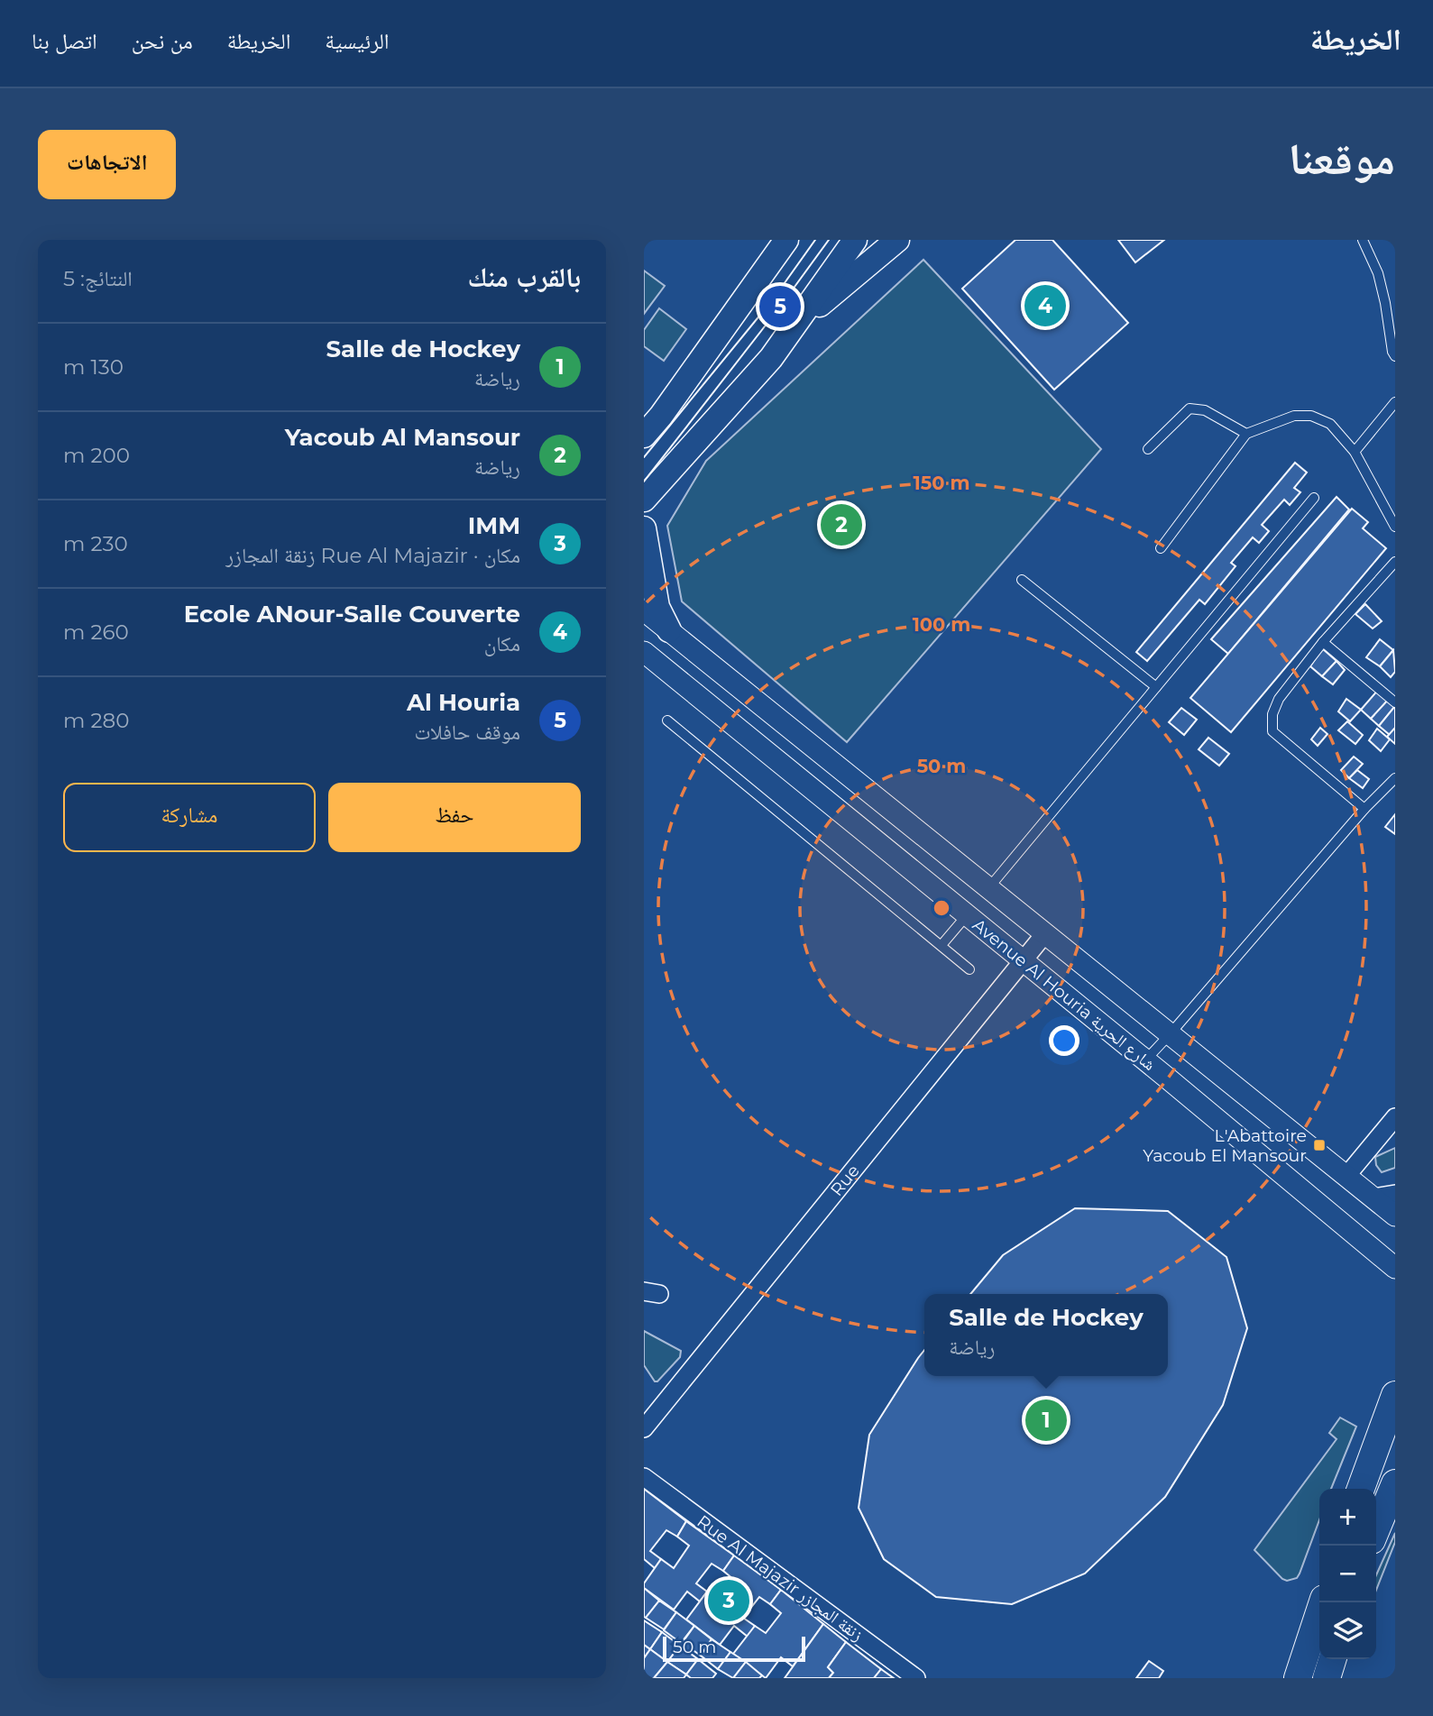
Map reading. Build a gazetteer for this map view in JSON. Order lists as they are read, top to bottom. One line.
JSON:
{"streets":{"street":["Avenue Al Houria شارع الحرية","Rue","Rue Al Majazir زنقة المجازر"]},"crossings":[["Avenue Al Houria شارع الحرية","Rue"]],"places":{"transit":["L'Abattoire Yacoub El Mansour"]},"scale_bar":"50 m","page":{"header":"الخريطة","nav":["الرئيسية","الخريطة","من نحن","اتصل بنا"],"title":"موقعنا","buttons":["الاتجاهات",["حفظ","مشاركة"]],"heading":["بالقرب منك","النتائج: 5"],"pins":["4","5","2","1","3"],"list":[{"mark":"1","name":"Salle de Hockey","note":"رياضة","value":"130 m"},{"mark":"2","name":"Yacoub Al Mansour","note":"رياضة","value":"200 m"},{"mark":"3","name":"IMM","note":"مكان · Rue Al Majazir زنقة المجازر","value":"230 m"},{"mark":"4","name":"Ecole ANour-Salle Couverte","note":"مكان","value":"260 m"},{"mark":"5","name":"Al Houria","note":"موقف حافلات","value":"280 m"}],"popup":["Salle de Hockey","رياضة"],"map_buttons":["+","−"],"scale":"50 m"},"rings":["150 m","100 m","50 m"]}
